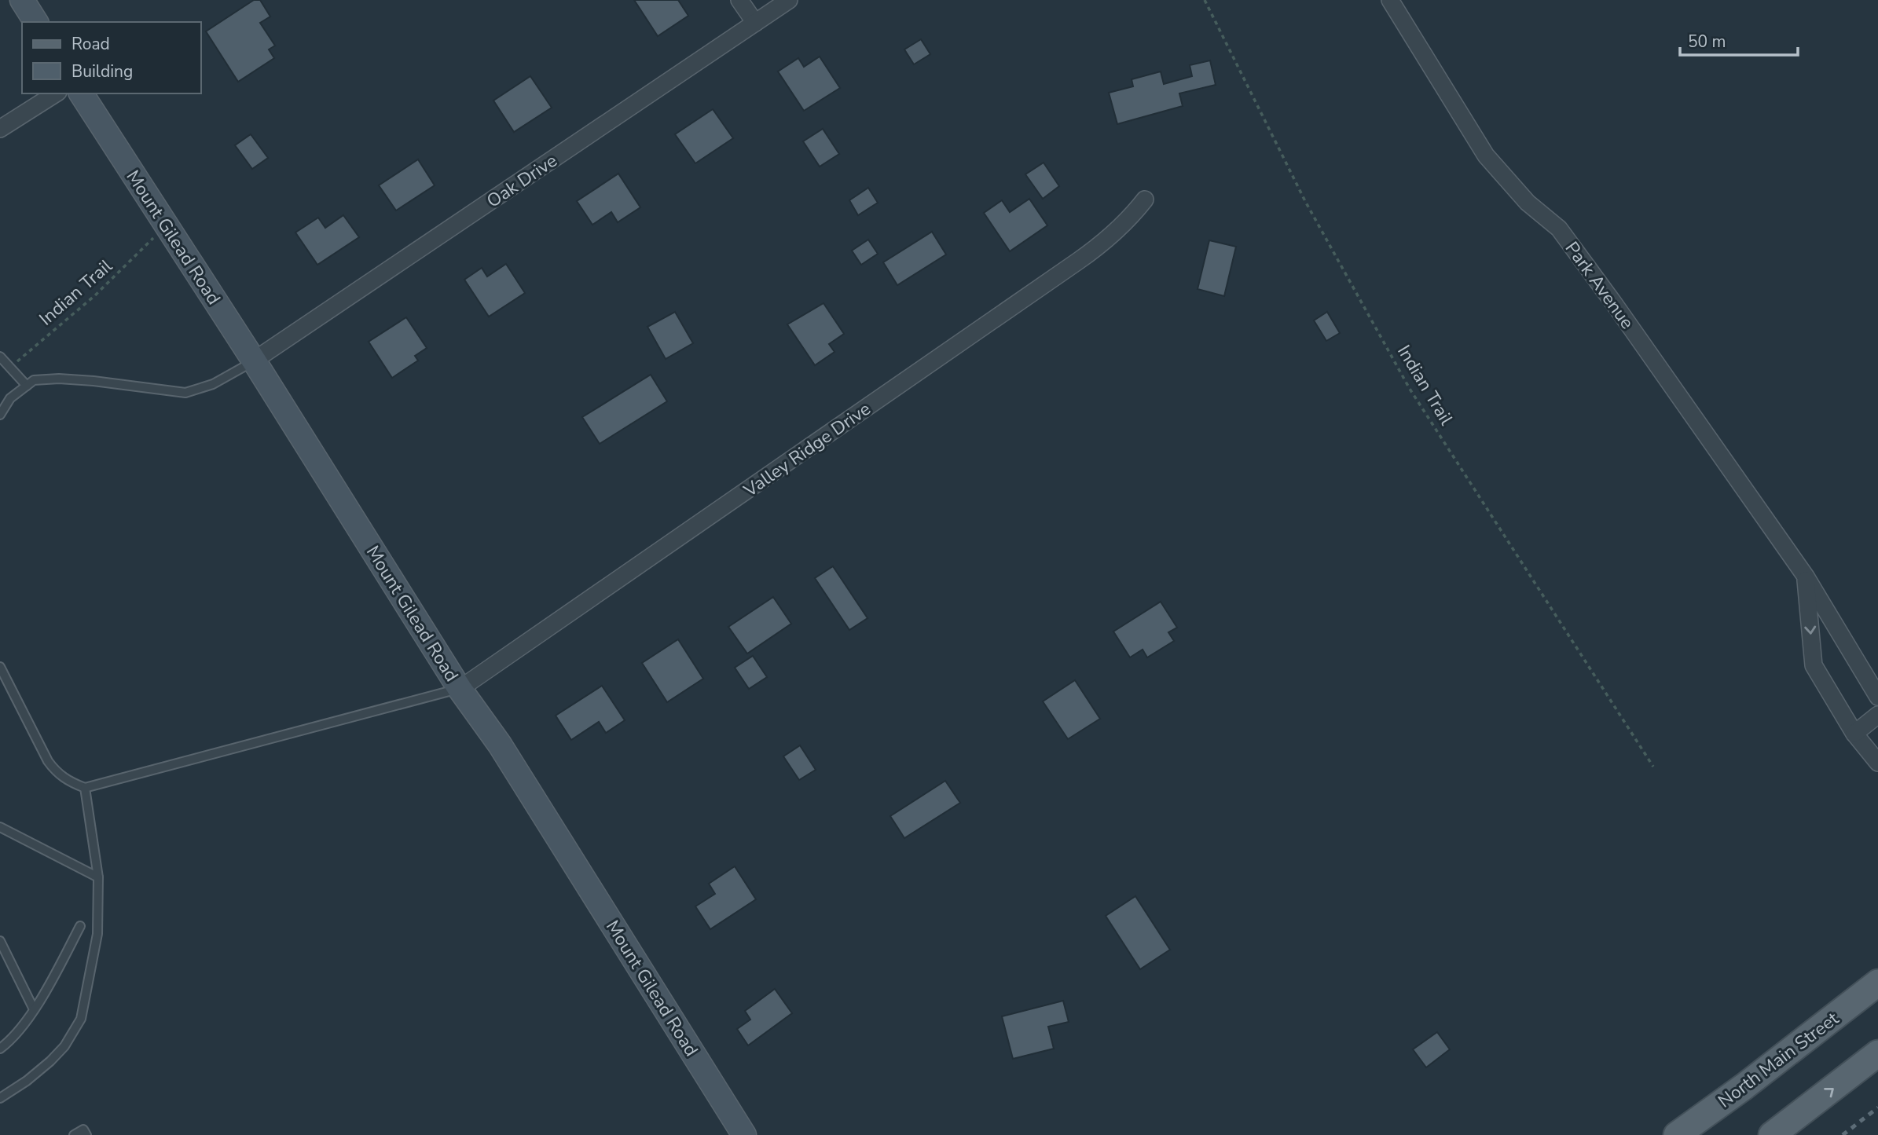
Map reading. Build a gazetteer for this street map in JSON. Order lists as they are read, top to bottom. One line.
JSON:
{"streets":{"main road":["Mount Gilead Road","North Main Street"],"street":["Oak Drive","Park Avenue","Valley Ridge Drive"],"path":["Indian Trail"]},"crossings":[["Oak Drive","Mount Gilead Road"],["Mount Gilead Road","Indian Trail"],["Mount Gilead Road","Valley Ridge Drive"]],"legend":["Road","Building"],"scale_bar":"50 m"}
